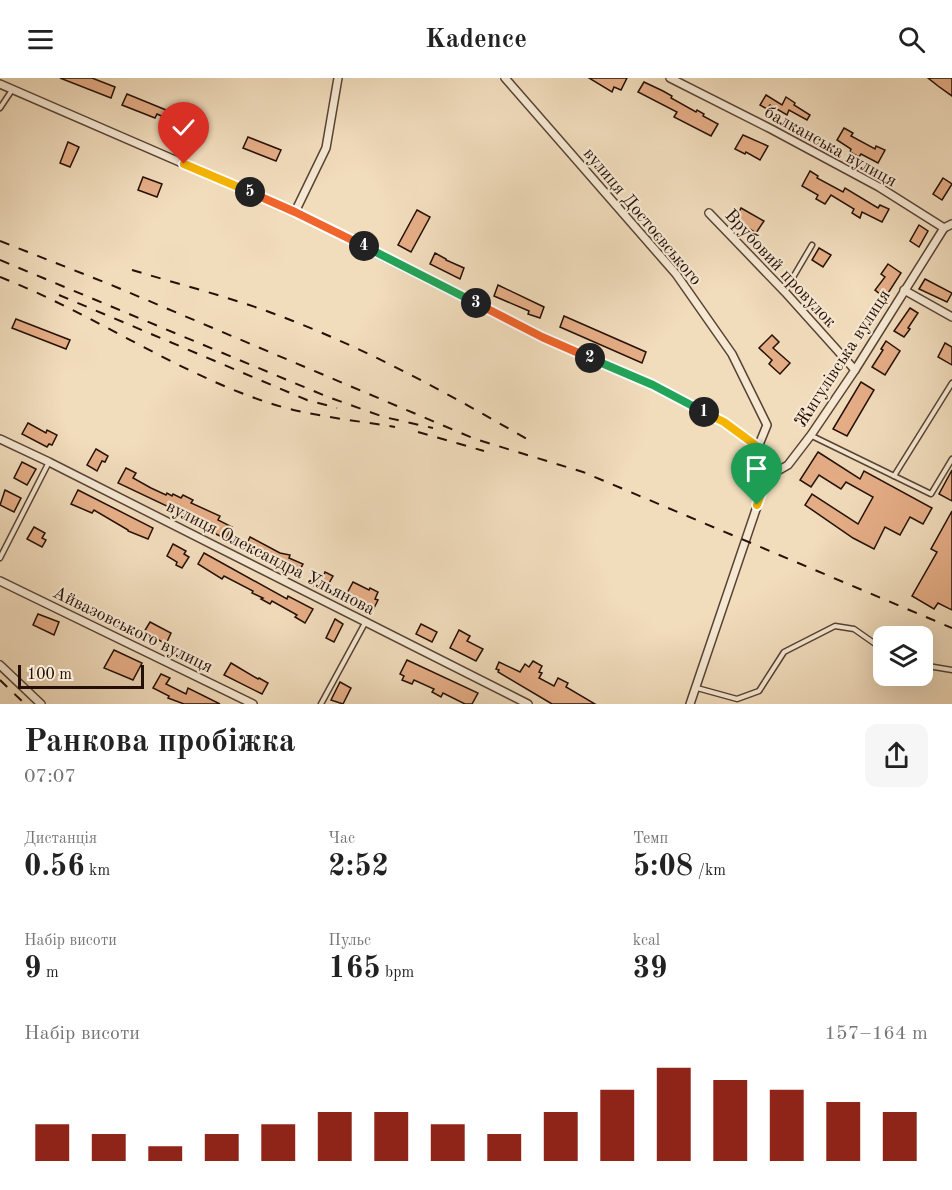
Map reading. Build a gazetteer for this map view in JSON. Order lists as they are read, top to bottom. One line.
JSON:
{"streets":{"street":["балканська вулиця","вулиця Достоєвського","Врубовий провулок","Жигулівська вулиця","вулиця Олександра Ульянова","Айвазовського вулиця"]},"crossings":[["балканська вулиця","Жигулівська вулиця"],["Врубовий провулок","Жигулівська вулиця"]],"scale_bar":"100 m","page":{"header":"Kadence","pins":["5","4","3","2","1"],"scale":"100 m","heading":["Ранкова пробіжка","07:07"],"stats":[["Дистанція","0.56 km"],["Час","2:52"],["Темп","5:08 /km"],["Набір висоти","9 m"],["Пульс","165 bpm"],["kcal","39"]],"chart":["Набір висоти","157–164 m"]}}
